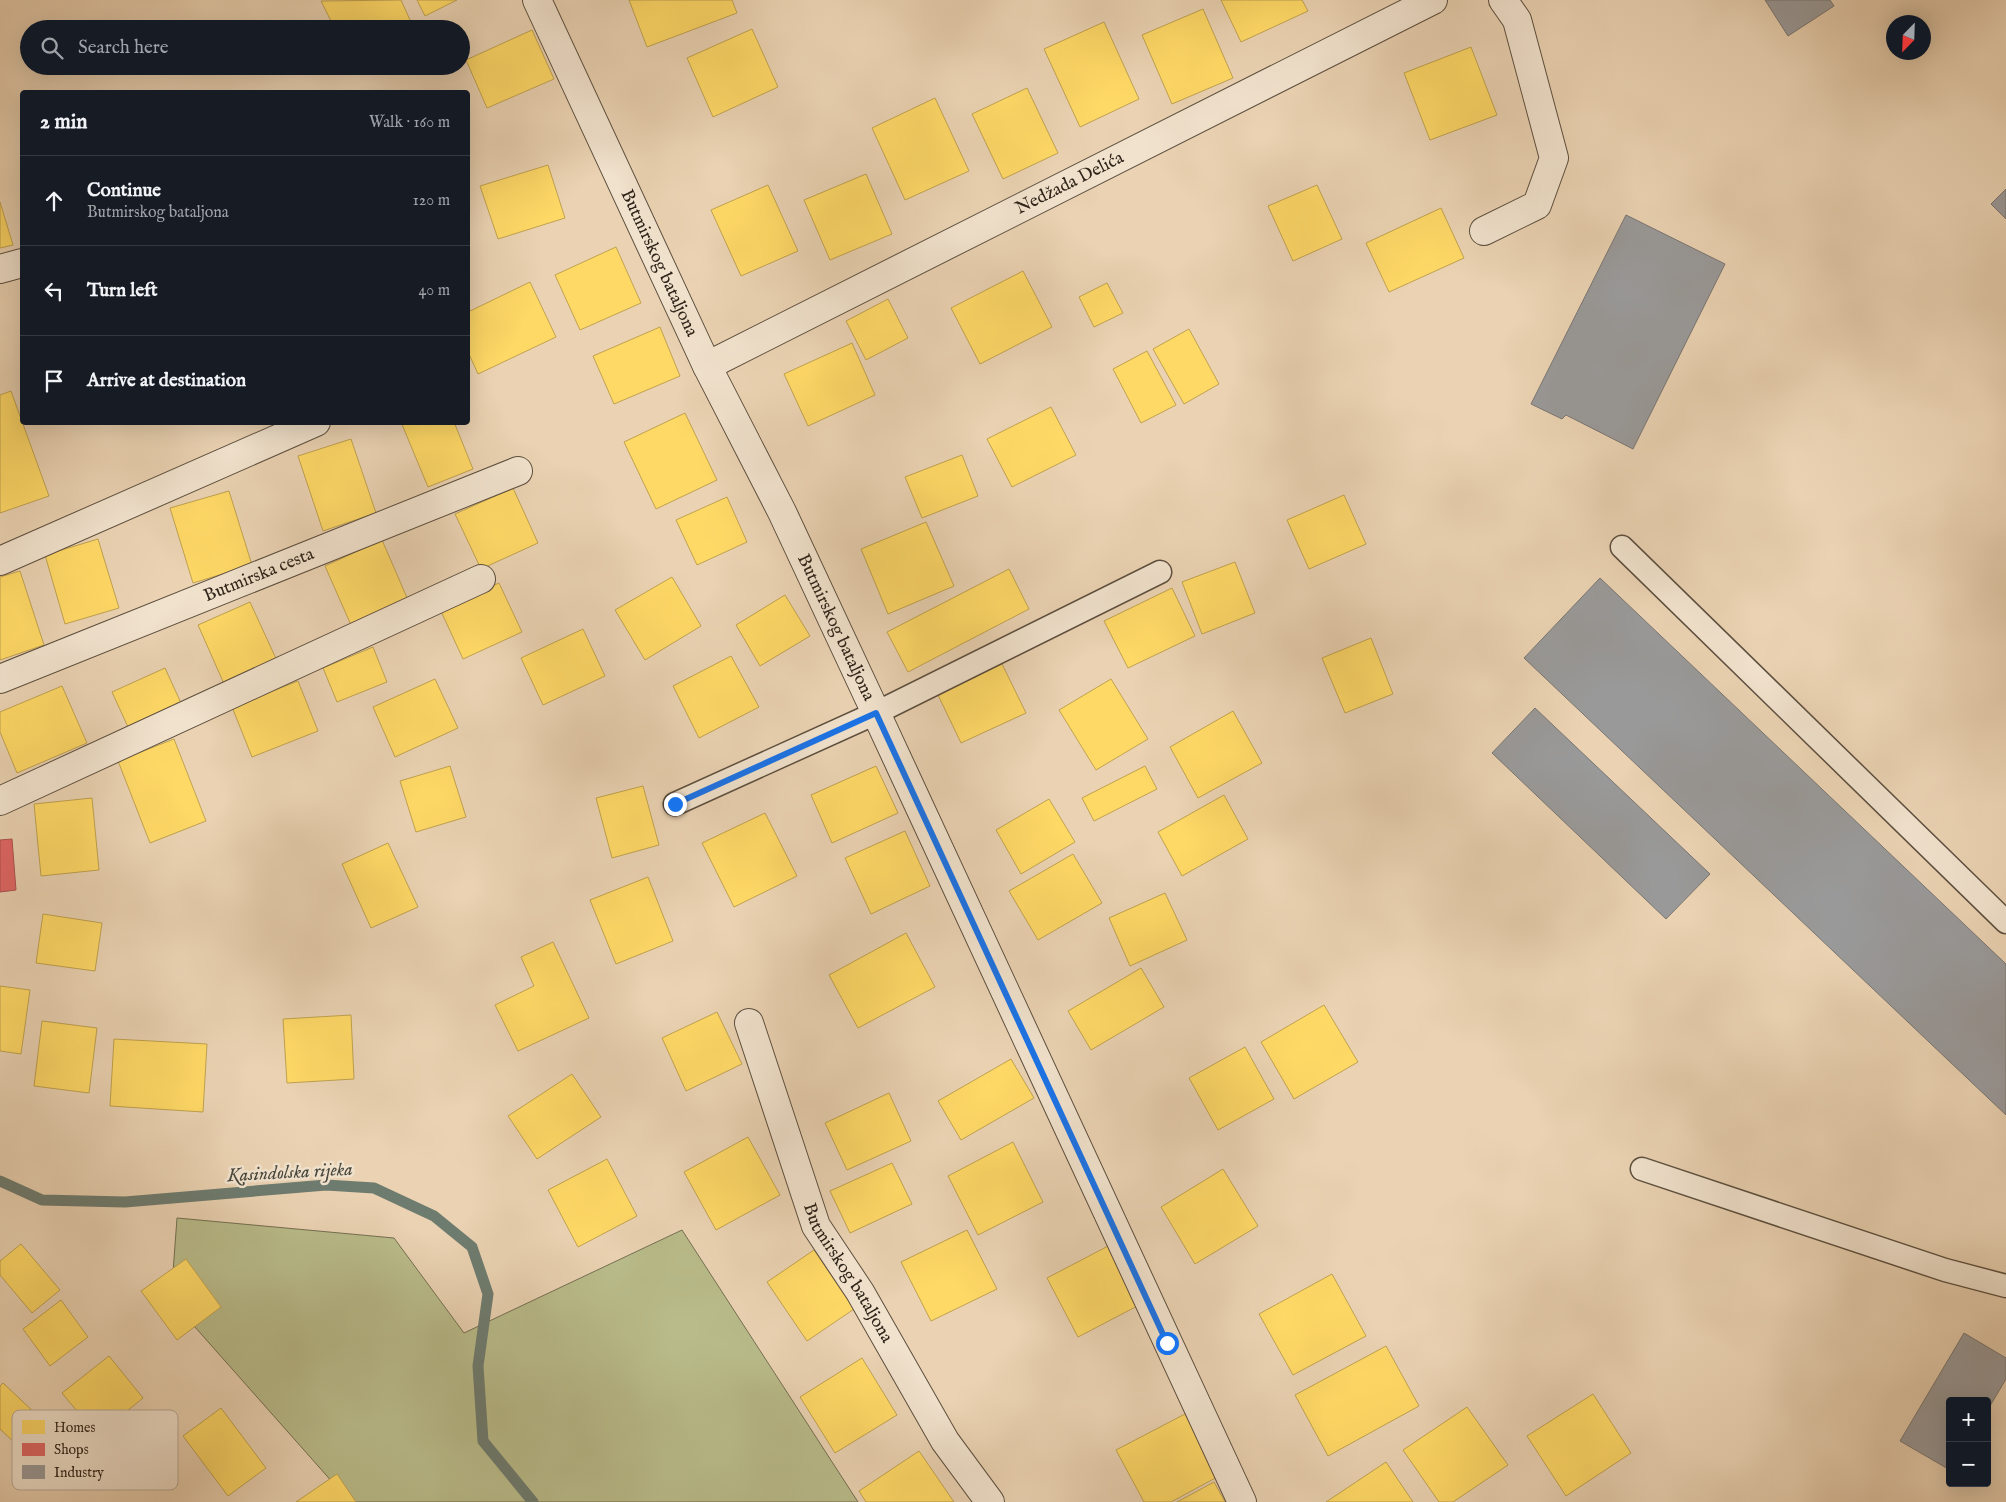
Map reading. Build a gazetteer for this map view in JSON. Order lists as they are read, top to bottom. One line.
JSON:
{"streets":{"street":["Nedžada Delića","Butmirskog bataljona","Butmirska cesta"]},"crossings":[["Nedžada Delića","Butmirskog bataljona"]],"water":["Kasindolska rijeka"],"legend":["Homes","Shops","Industry"],"north":"bottom left","page":{"search":"Search here","heading":["2 min","Walk · 160 m"],"list":[["Continue","Butmirskog bataljona","120 m"],["Turn left","40 m"],"Arrive at destination"],"map_buttons":["+","−"]}}
